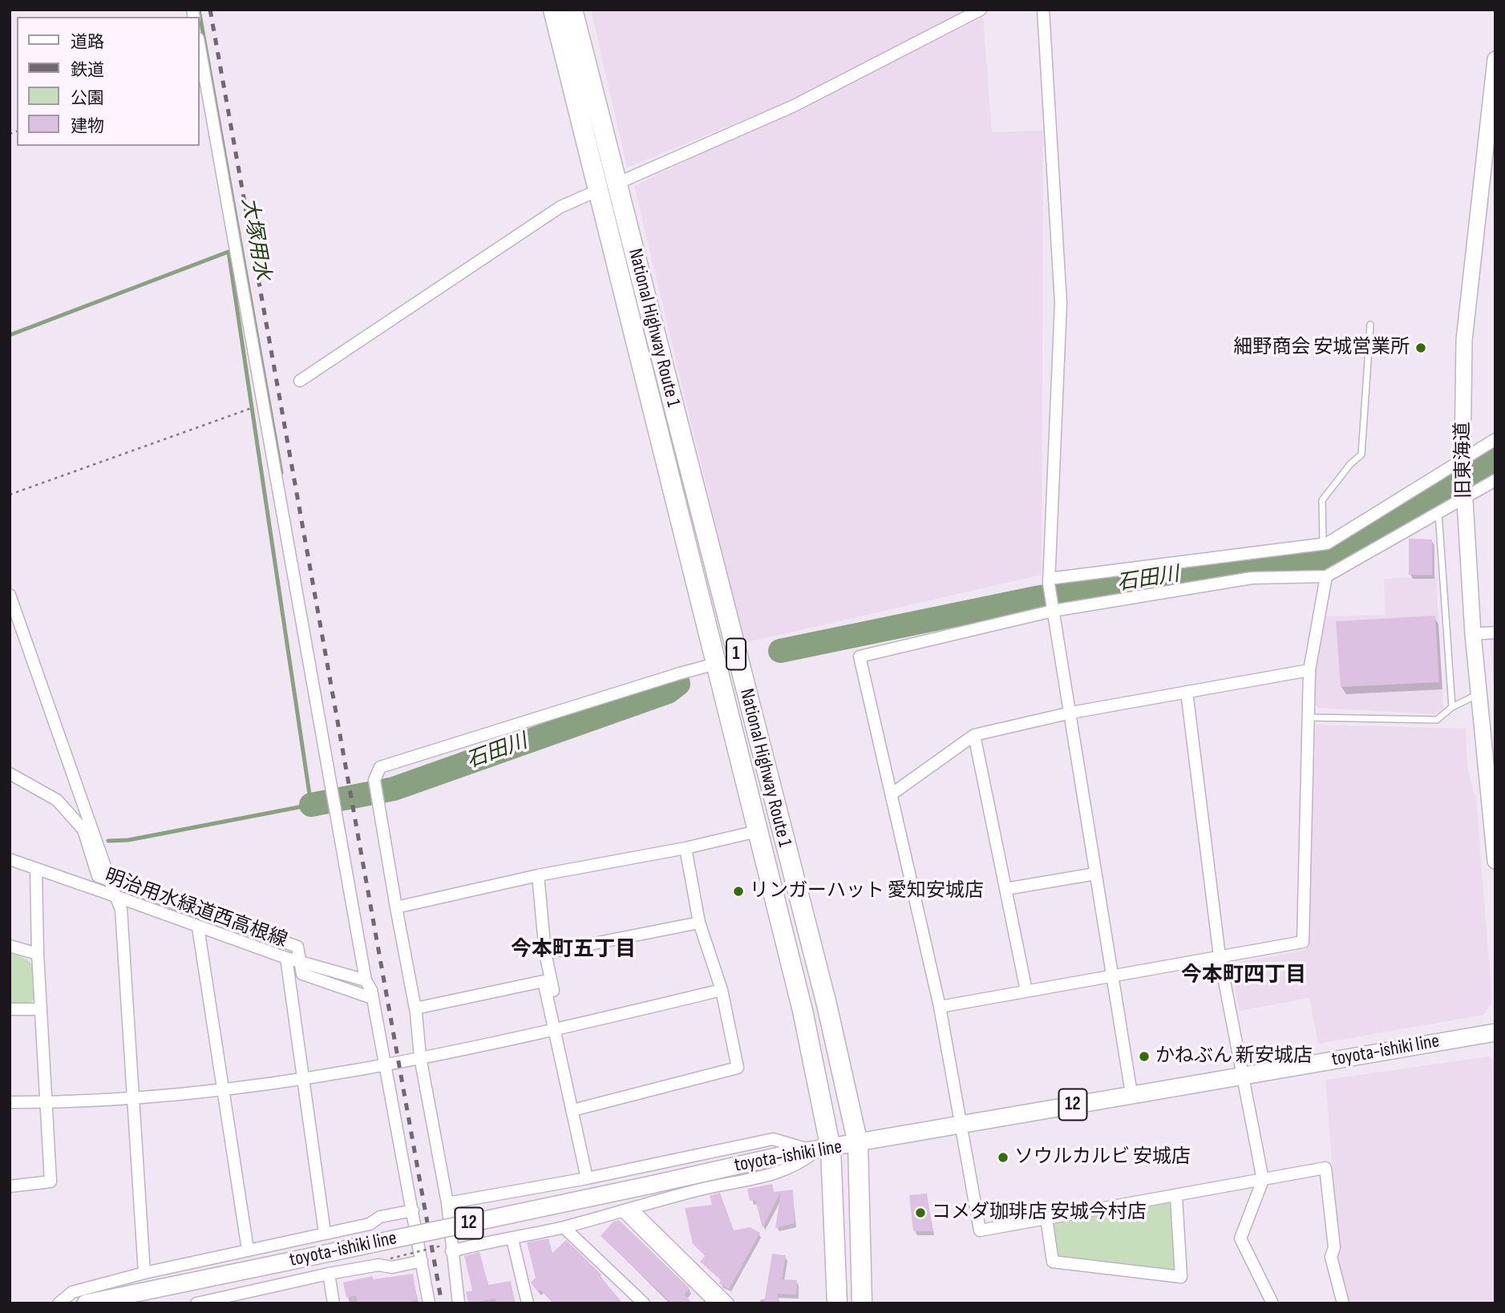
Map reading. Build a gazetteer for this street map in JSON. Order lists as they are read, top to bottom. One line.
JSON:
{"streets":{"highway":["National Highway Route 1","1"],"main road":["toyota-ishiki line","12"],"street":["旧東海道","明治用水緑道西高根線"]},"crossings":[["National Highway Route 1","toyota-ishiki line"]],"districts":["今本町五丁目","今本町四丁目"],"water":["大塚用水","石田川"],"places":["細野商会 安城営業所","リンガーハット 愛知安城店","かねぶん 新安城店","ソウルカルビ 安城店","コメダ珈琲店 安城今村店"],"legend":["道路","鉄道","公園","建物"]}
